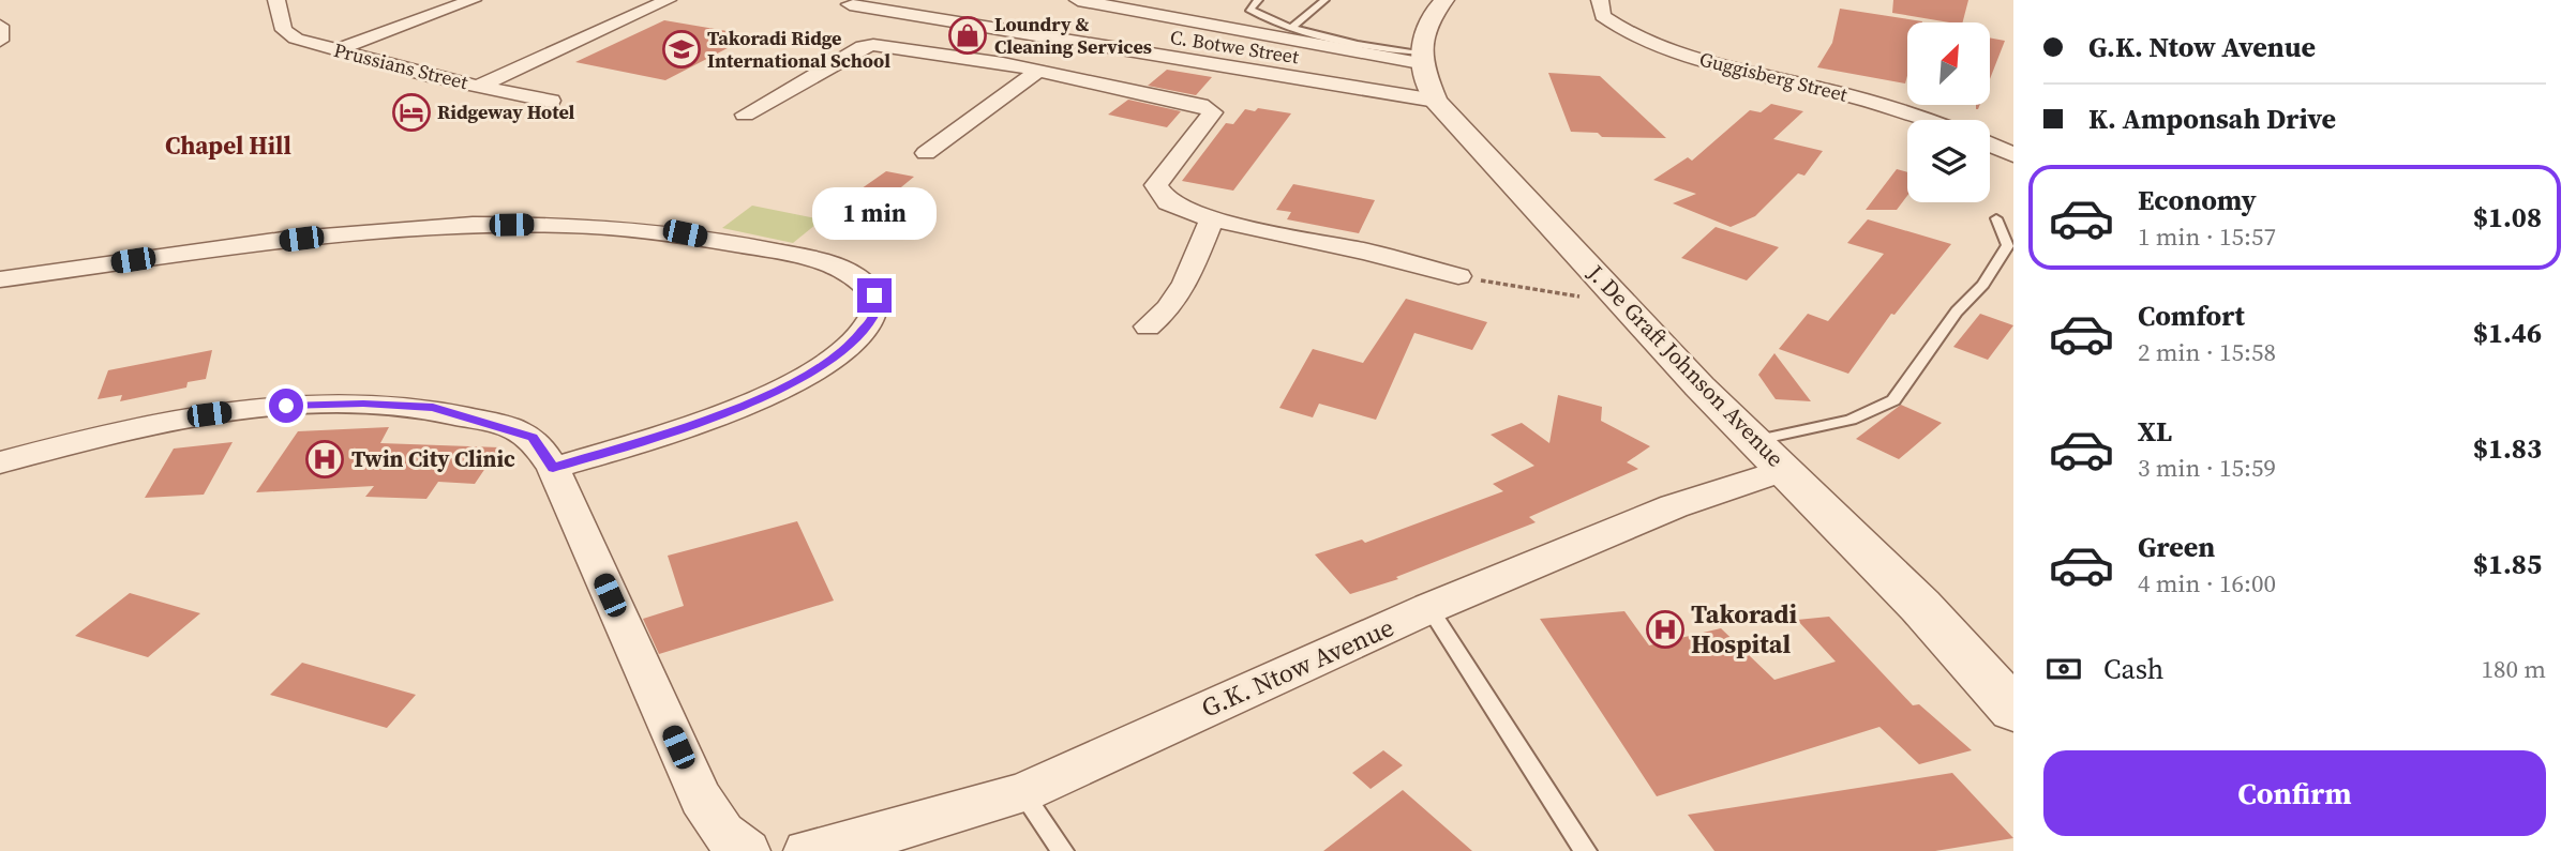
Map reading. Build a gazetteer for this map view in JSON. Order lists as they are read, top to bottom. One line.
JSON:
{"streets":{"street":["C. Botwe Street","Prussians Street","Guggisberg Street","J. De Graft Johnson Avenue","G.K. Ntow Avenue"]},"crossings":[["C. Botwe Street","J. De Graft Johnson Avenue"],["J. De Graft Johnson Avenue","G.K. Ntow Avenue"]],"districts":["Chapel Hill"],"places":{"shop":["Loundry & Cleaning Services"],"school or university":["Takoradi Ridge International School"],"hotel":["Ridgeway Hotel"],"hospital":["Twin City Clinic","Takoradi Hospital"]},"north":"top right","page":{"banner":["G.K. Ntow Avenue","K. Amponsah Drive"],"list":[{"name":"Economy","note":"1 min · 15:57","value":"$1.08"},{"name":"Comfort","note":"2 min · 15:58","value":"$1.46"},{"name":"XL","note":"3 min · 15:59","value":"$1.83"},{"name":"Green","note":"4 min · 16:00","value":"$1.85"}],"bubble":"1 min","pay":["Cash","180 m"],"buttons":"Confirm"}}
